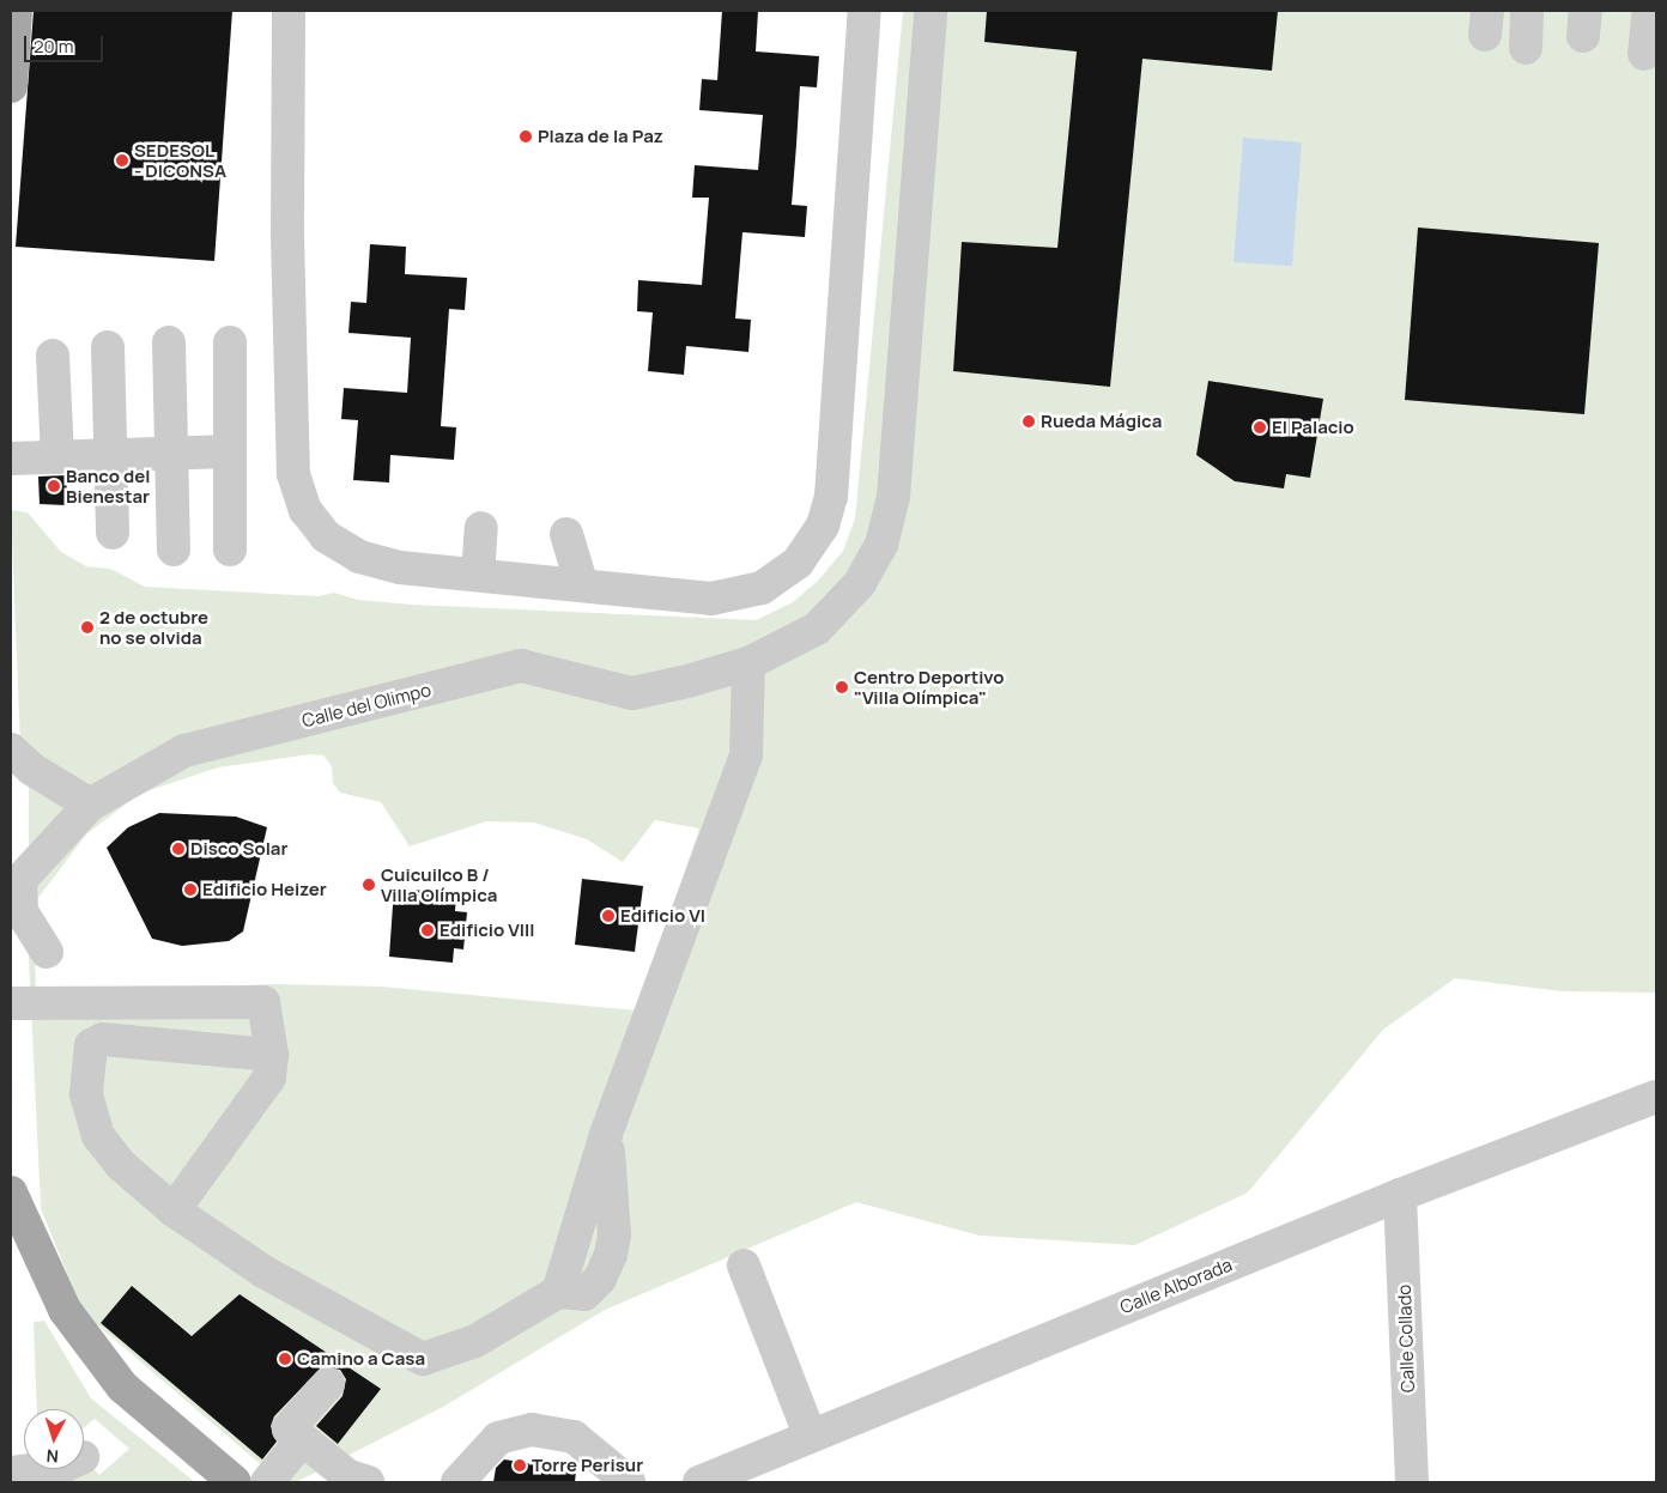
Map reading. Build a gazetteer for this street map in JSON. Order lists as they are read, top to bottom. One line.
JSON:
{"streets":{"street":["Calle del Olimpo","Calle Alborada","Calle Collado"]},"crossings":[["Calle Alborada","Calle Collado"]],"places":["Plaza de la Paz","SEDESOL - DICONSA","Rueda Mágica","El Palacio","Banco del Bienestar","2 de octubre no se olvida","Centro Deportivo \"Villa Olímpica\"","Disco Solar","Cuicuilco B / Villa Olímpica","Edificio Heizer","Edificio VI","Edificio VIII","Camino a Casa","Torre Perisur"],"scale_bar":"20 m","north":"bottom"}
